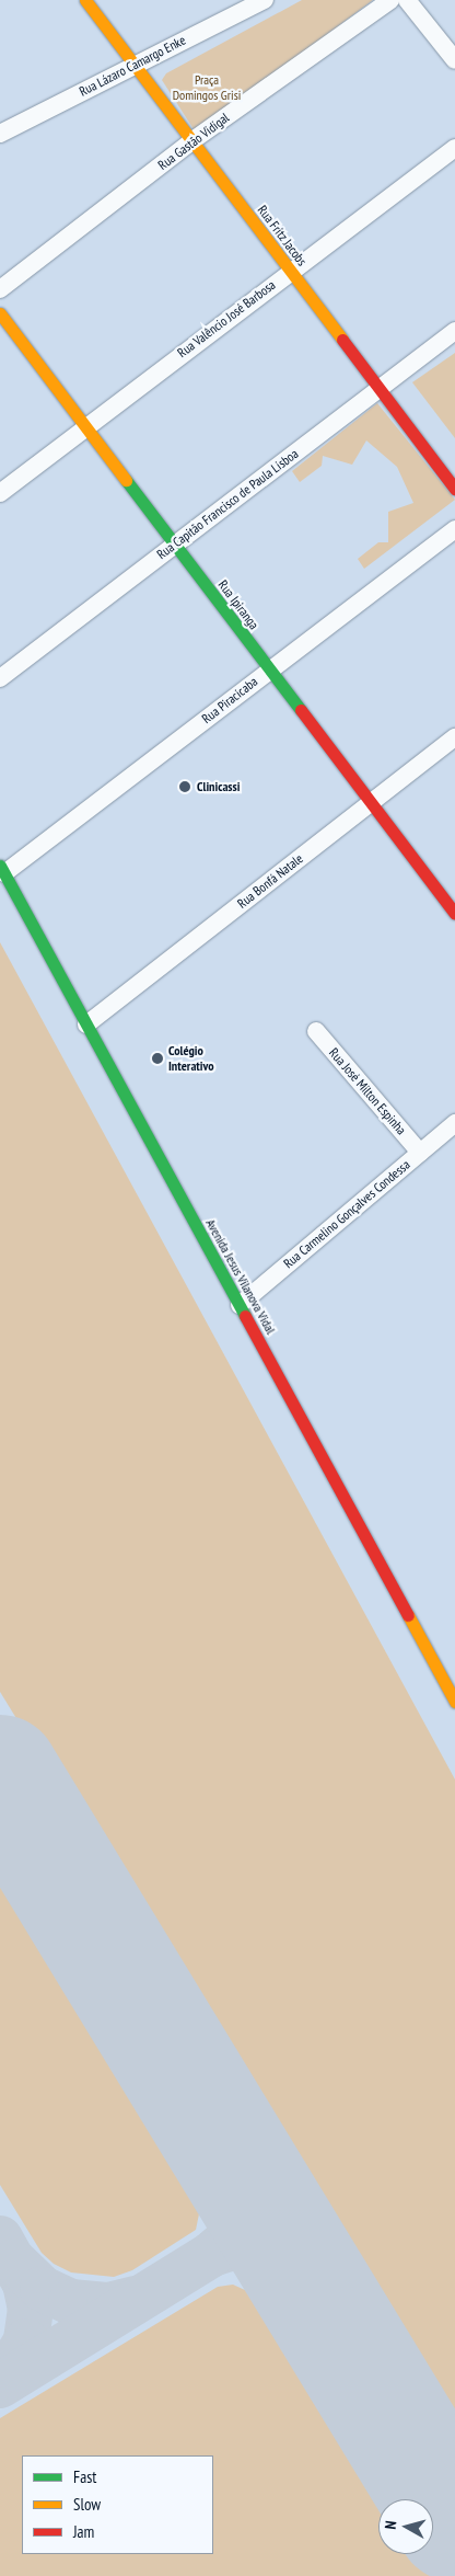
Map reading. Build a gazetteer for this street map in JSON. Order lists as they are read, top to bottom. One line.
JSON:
{"streets":{"street":["Rua Lázaro Camargo Enke","Rua Gastão Vidigal","Rua Fritz Jacobs","Rua Valêncio José Barbosa","Rua Capitão Francisco de Paula Lisboa","Rua Ipiranga","Rua Piracicaba","Rua Bonfá Natale","Rua José Milton Espinha","Rua Carmelino Gonçalves Condessa","Avenida Jesus Vilanova Vidal"]},"crossings":[["Rua Lázaro Camargo Enke","Rua Fritz Jacobs"],["Rua Gastão Vidigal","Rua Fritz Jacobs"],["Rua Fritz Jacobs","Rua Valêncio José Barbosa"],["Rua Fritz Jacobs","Rua Capitão Francisco de Paula Lisboa"],["Rua Valêncio José Barbosa","Rua Ipiranga"],["Rua Capitão Francisco de Paula Lisboa","Rua Ipiranga"],["Rua Ipiranga","Rua Piracicaba"],["Rua Ipiranga","Rua Bonfá Natale"],["Rua Piracicaba","Avenida Jesus Vilanova Vidal"],["Rua Bonfá Natale","Avenida Jesus Vilanova Vidal"],["Rua José Milton Espinha","Rua Carmelino Gonçalves Condessa"],["Rua Carmelino Gonçalves Condessa","Avenida Jesus Vilanova Vidal"]],"parks":["Praça Domingos Grisi"],"places":["Clinicassi","Colégio Interativo"],"legend":["Fast","Slow","Jam"],"north":"left"}
